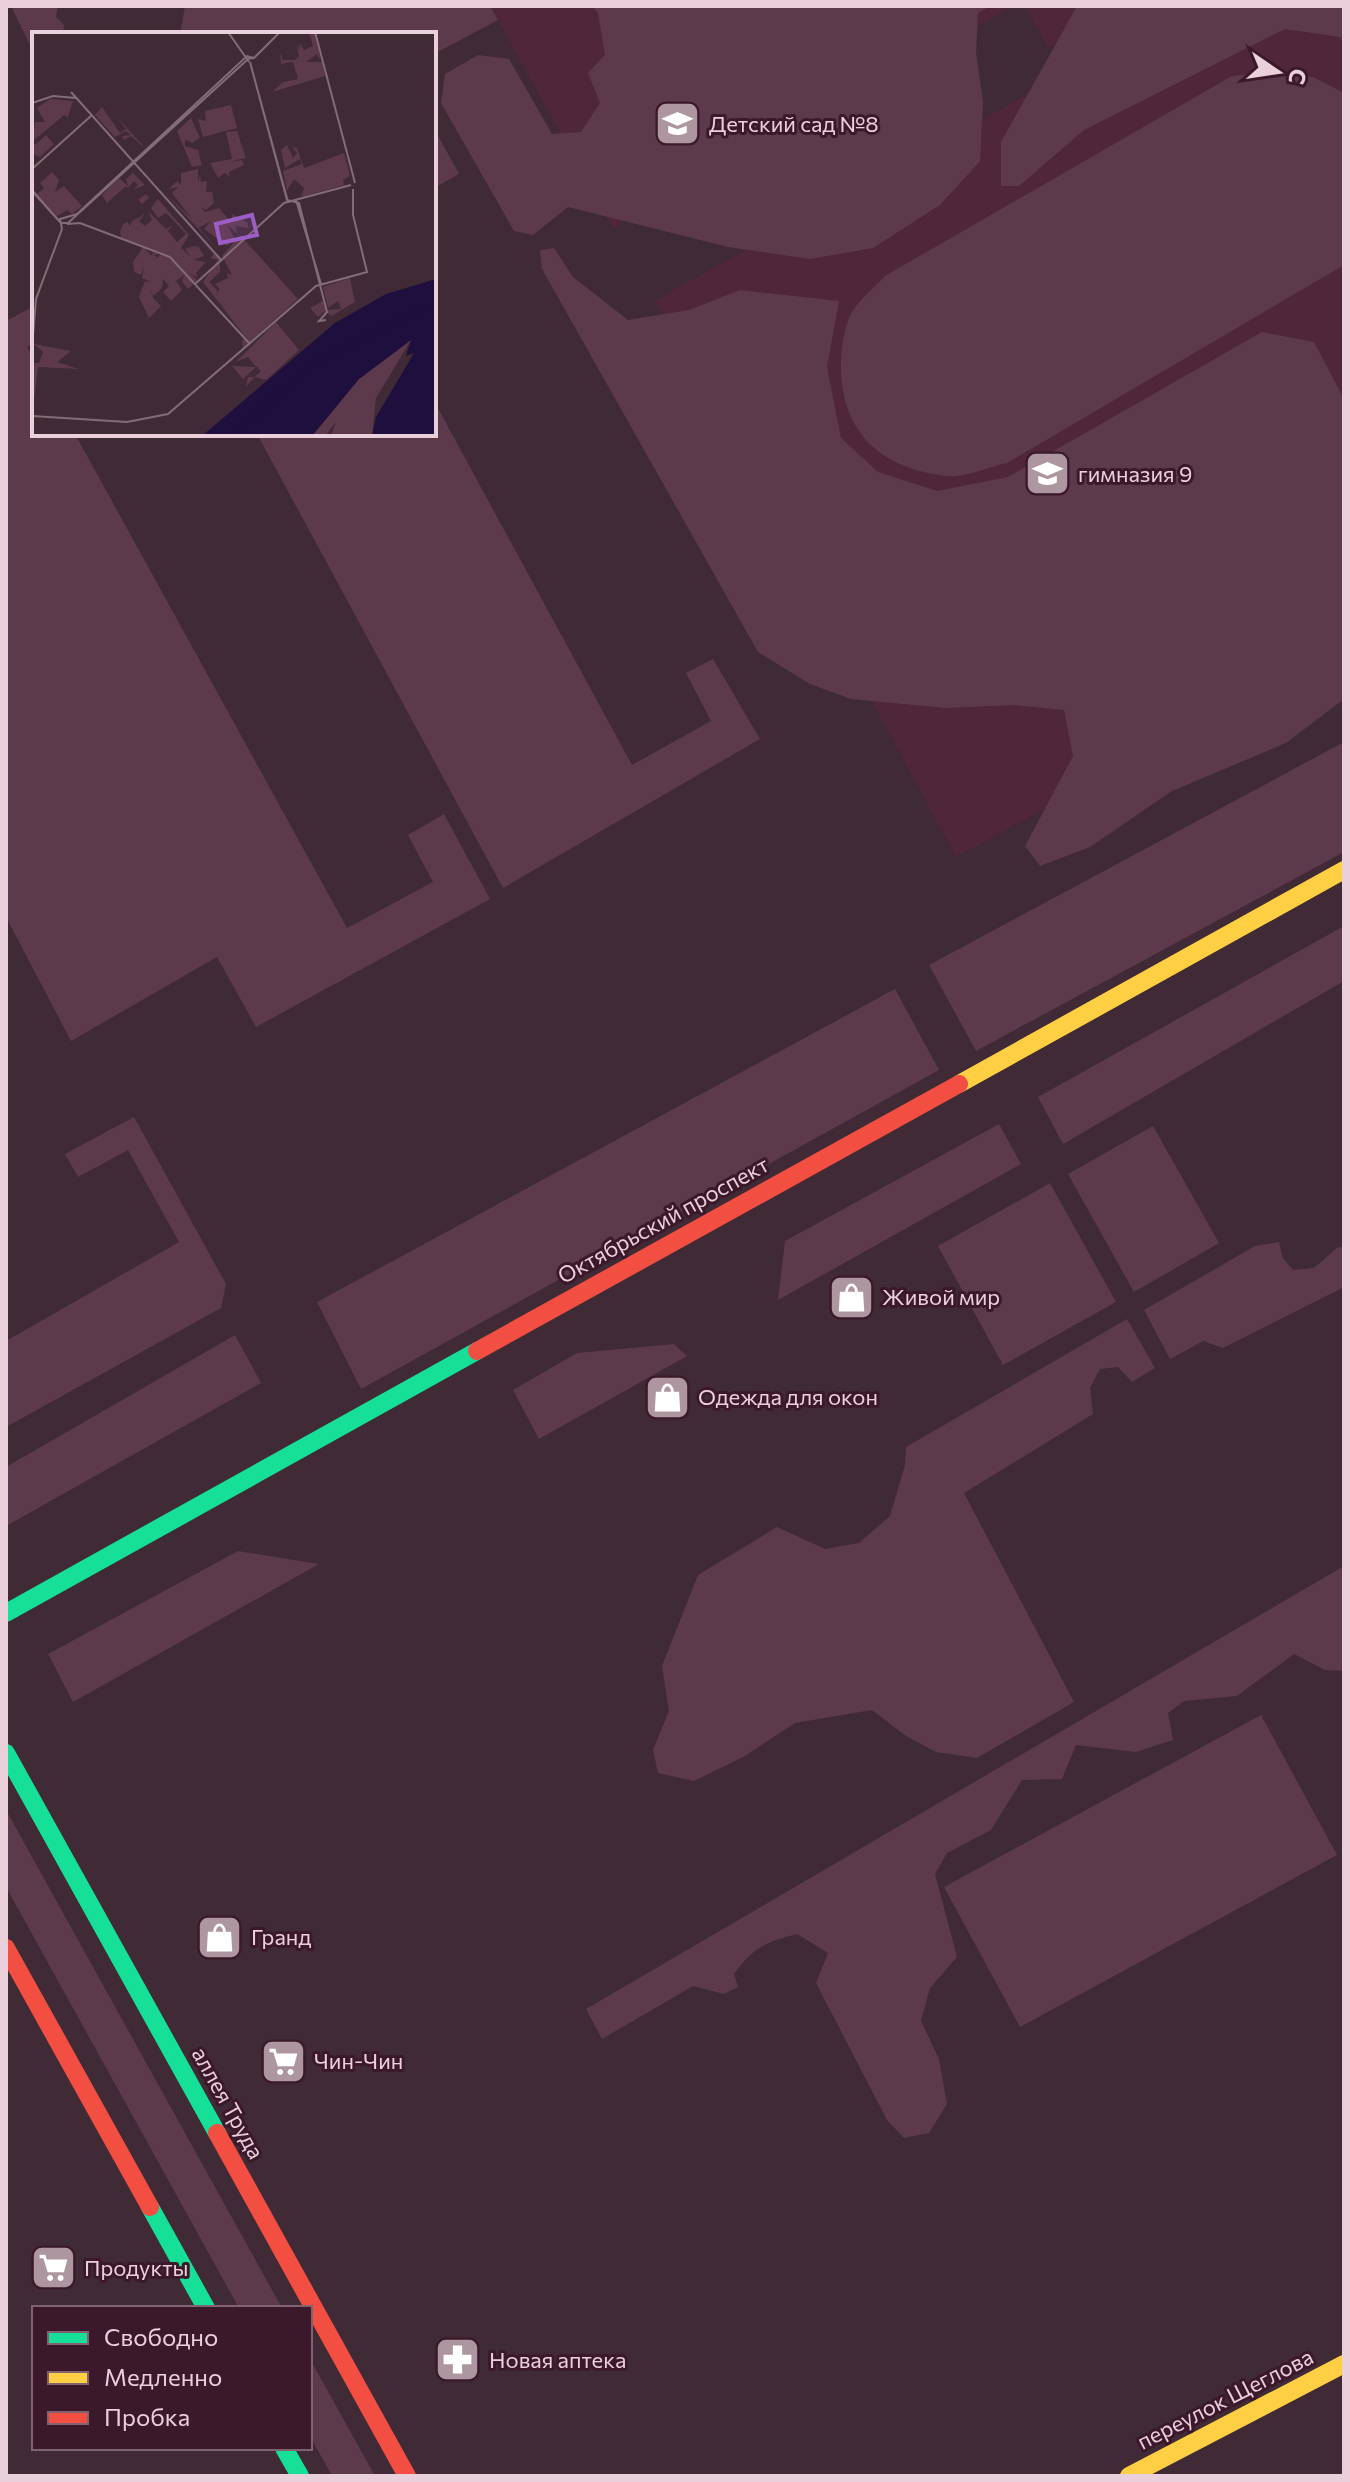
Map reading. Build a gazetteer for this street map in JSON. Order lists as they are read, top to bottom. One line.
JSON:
{"streets":{"street":["Октябрьский проспект","аллея Труда","переулок Щеглова"]},"places":{"school or university":["Детский сад №8","гимназия 9"],"shop":["Живой мир","Одежда для окон","Гранд"],"supermarket":["Чин-Чин","Продукты"],"pharmacy":["Новая аптека"]},"legend":["Свободно","Медленно","Пробка"],"north":"right"}
